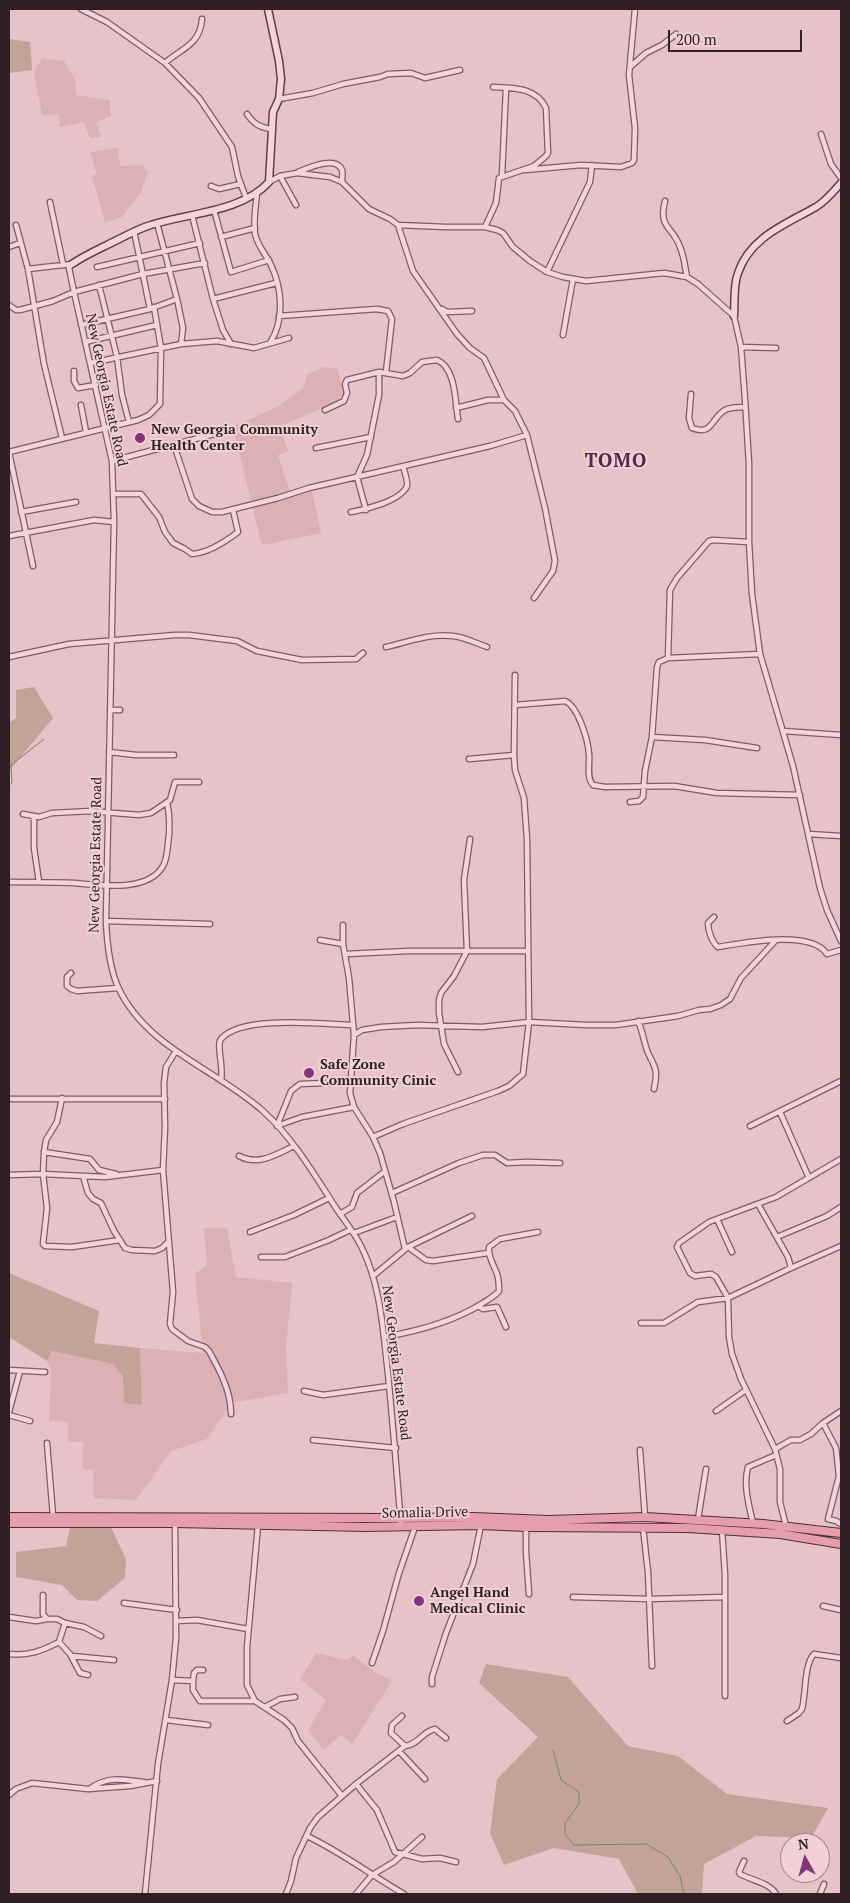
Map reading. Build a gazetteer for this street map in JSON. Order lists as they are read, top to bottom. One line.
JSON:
{"streets":{"main road":["Somalia Drive"],"street":["New Georgia Estate Road"]},"crossings":[["New Georgia Estate Road","Somalia Drive"]],"districts":["TOMO"],"places":["New Georgia Community Health Center","Safe Zone Community Cinic","Angel Hand Medical Clinic"],"scale_bar":"200 m","north":"top"}
